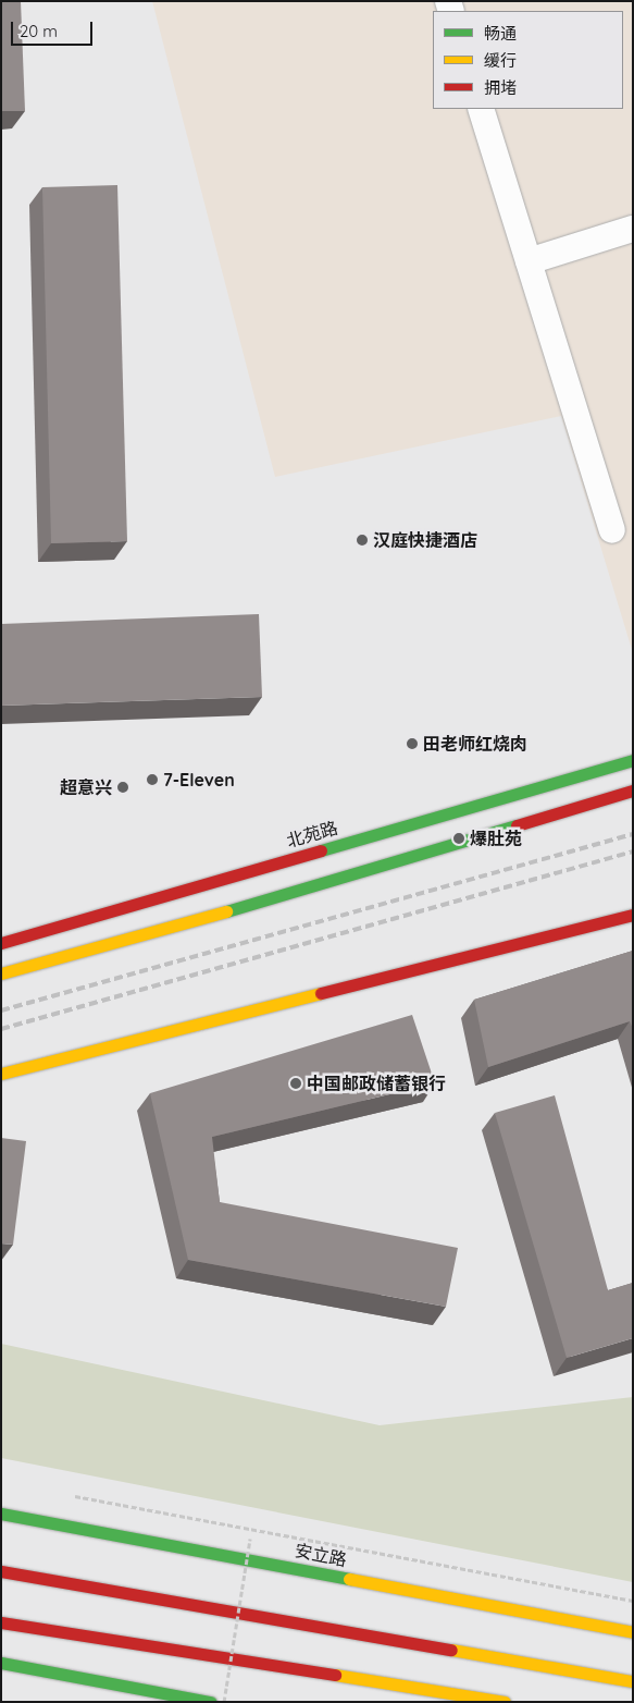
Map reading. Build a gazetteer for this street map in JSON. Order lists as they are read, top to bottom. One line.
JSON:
{"streets":{"main road":["北苑路","安立路"]},"places":["汉庭快捷酒店","田老师红烧肉","7-Eleven","超意兴","爆肚苑","中国邮政储蓄银行"],"legend":["畅通","缓行","拥堵"],"scale_bar":"20 m"}
